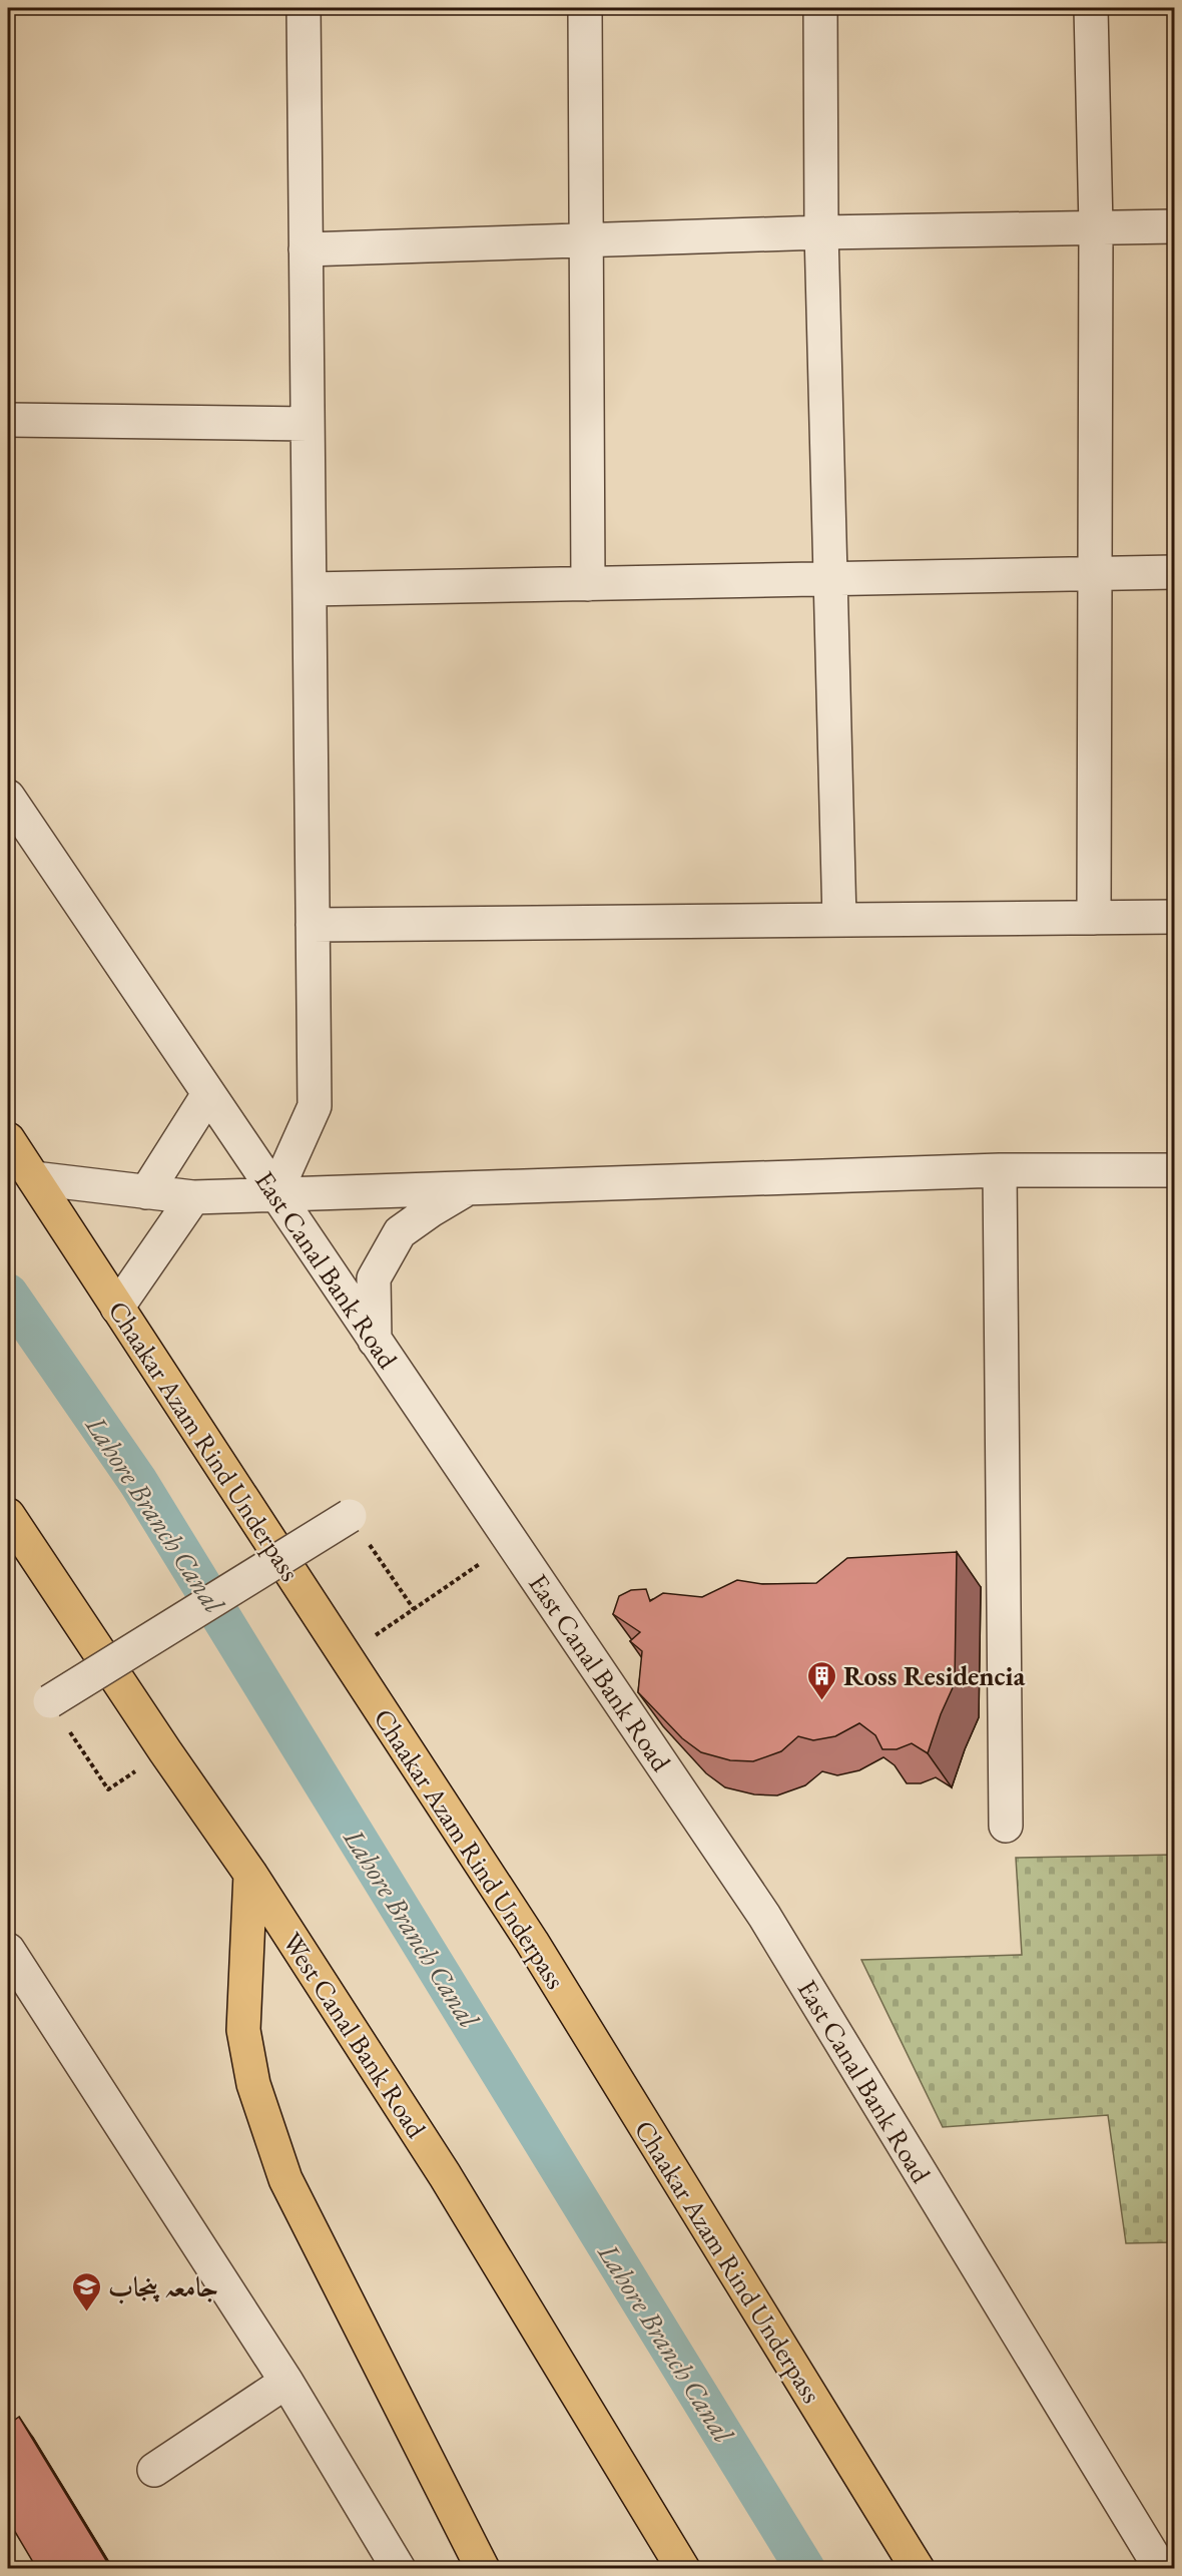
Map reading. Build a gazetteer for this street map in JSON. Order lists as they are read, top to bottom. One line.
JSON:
{"streets":{"highway":["Chaakar Azam Rind Underpass","West Canal Bank Road"],"street":["East Canal Bank Road"]},"water":["Lahore Branch Canal"],"places":{"building":["Ross Residencia"],"school or university":["جامعہ پنجاب"]}}
